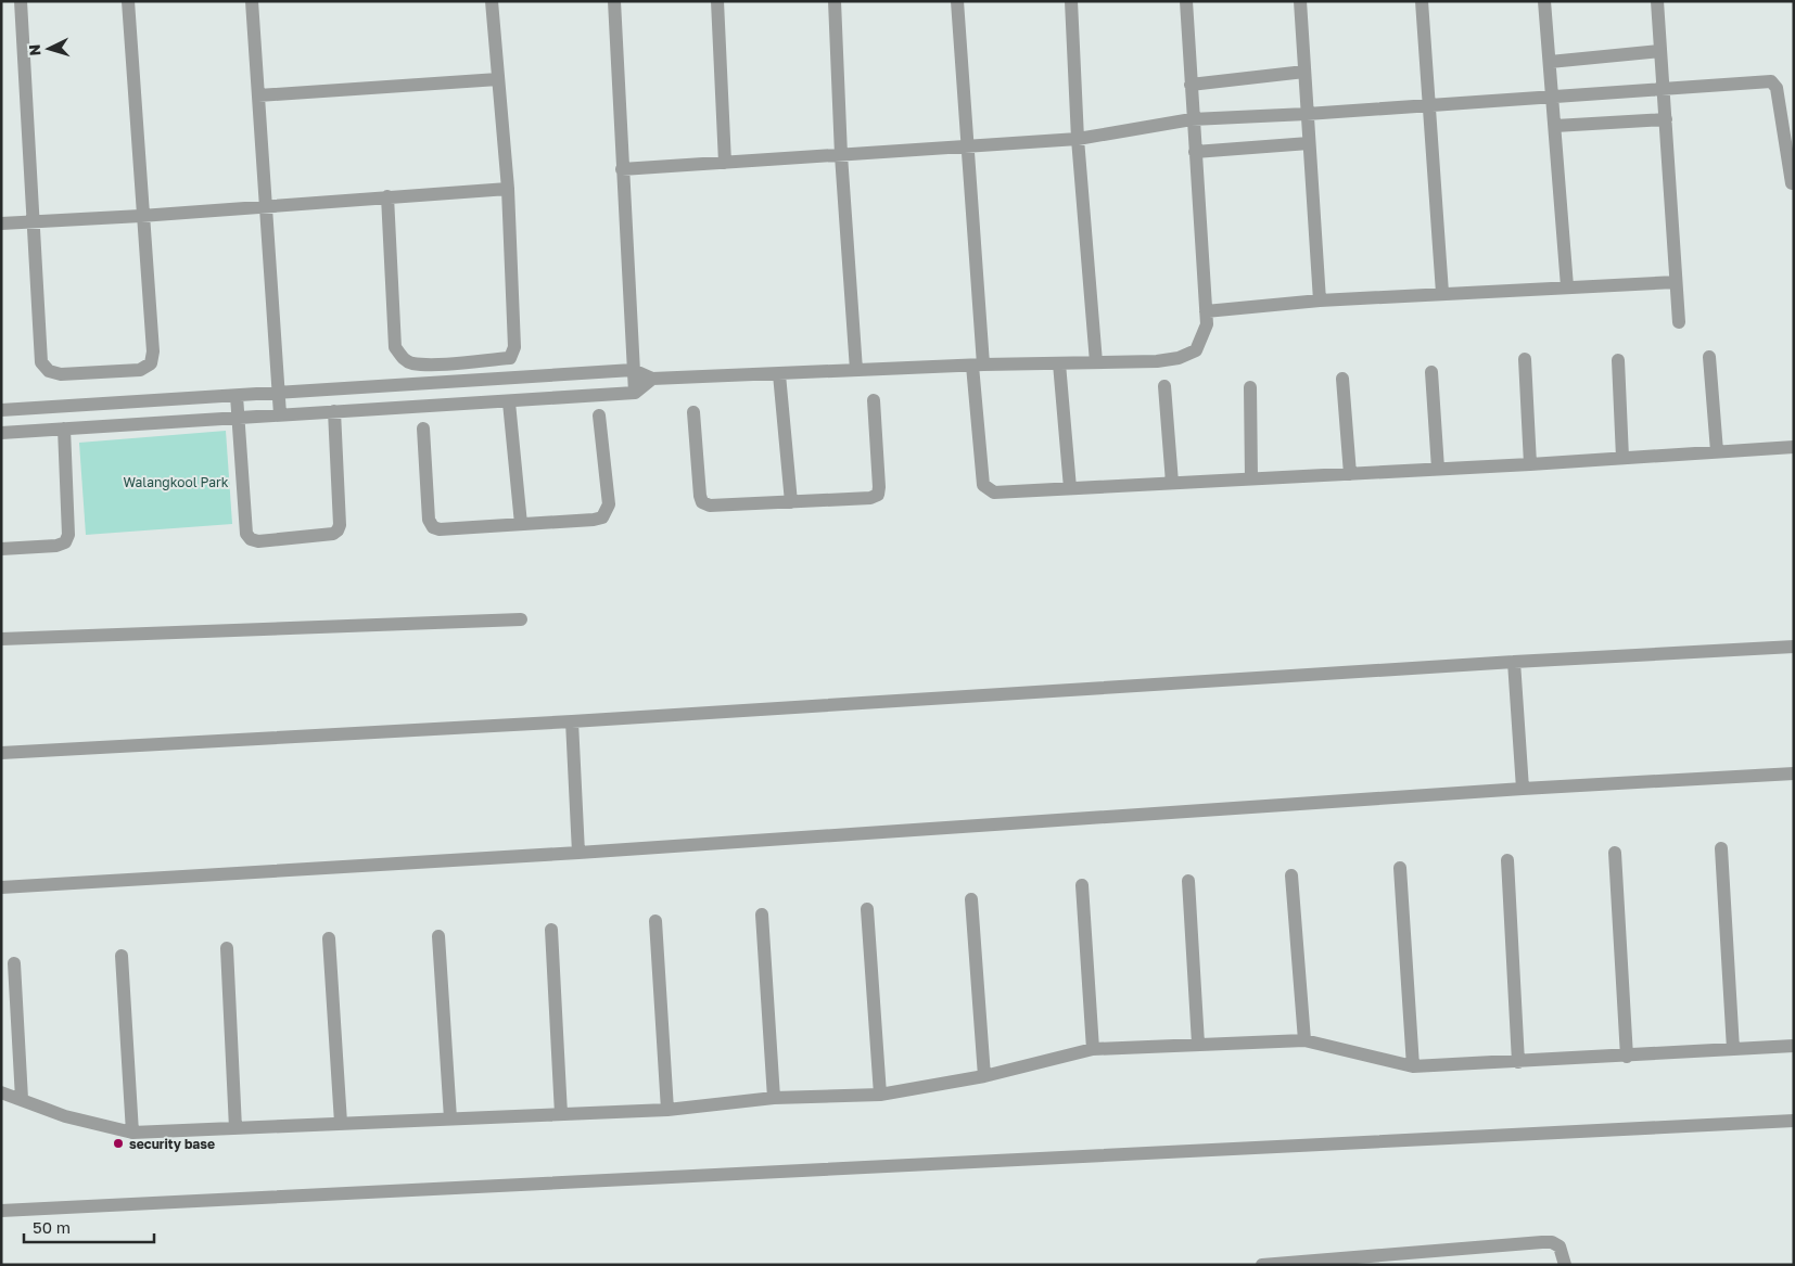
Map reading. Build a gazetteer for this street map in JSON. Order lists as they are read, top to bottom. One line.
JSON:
{"parks":["Walangkool Park"],"places":["security base"],"scale_bar":"50 m","north":"left"}
